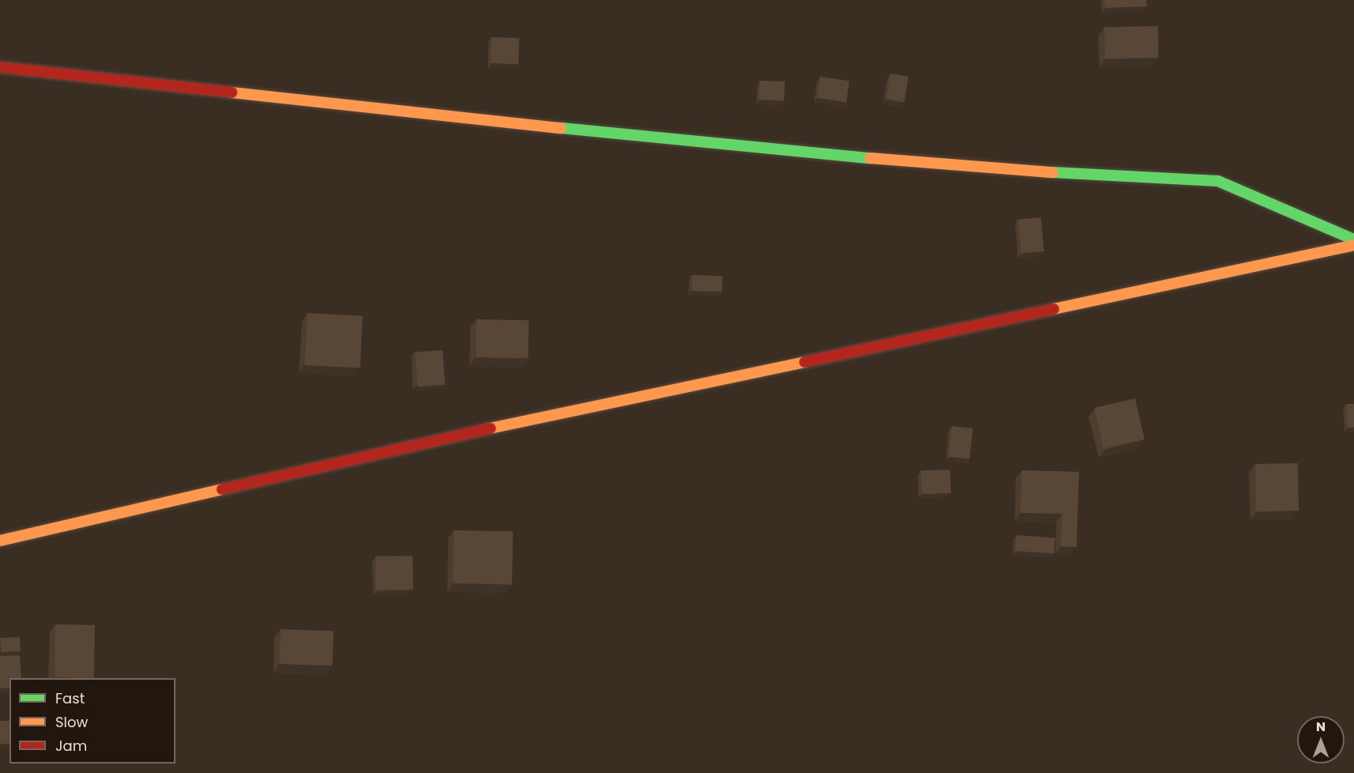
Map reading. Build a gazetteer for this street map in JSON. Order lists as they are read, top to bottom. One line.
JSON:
{"legend":["Fast","Slow","Jam"],"north":"top"}
